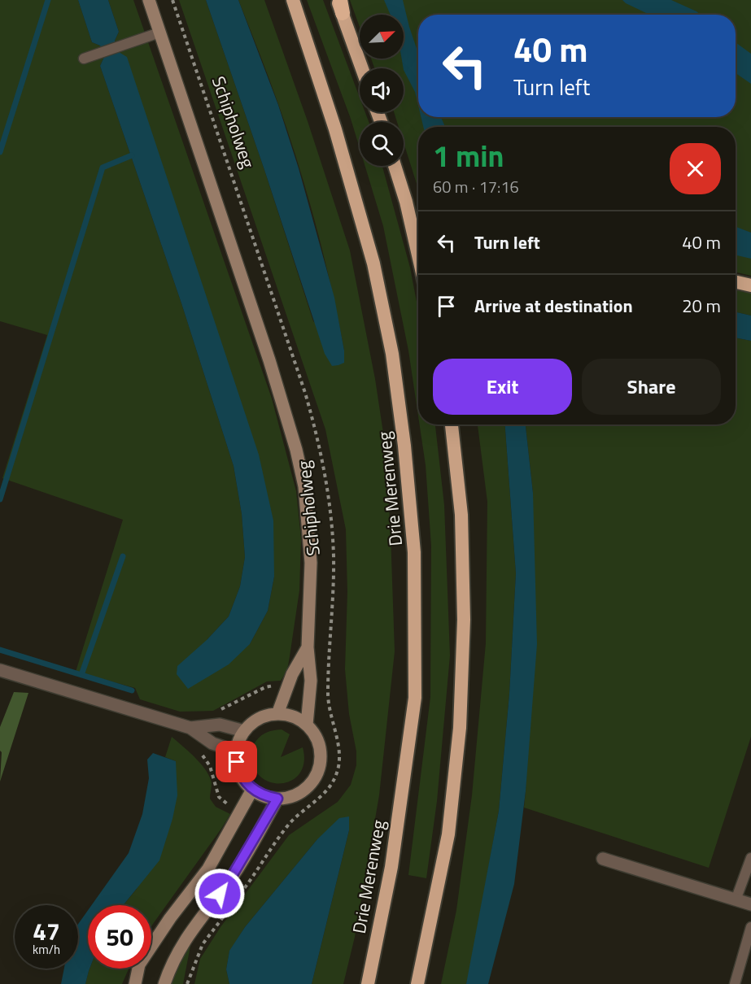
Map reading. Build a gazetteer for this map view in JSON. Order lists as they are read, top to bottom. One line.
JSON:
{"streets":{"highway":["Drie Merenweg"],"main road":["Schipholweg"]},"north":"top right","page":{"turn":["40 m","Turn left"],"heading":["1 min","60 m · 17:16"],"list":[{"name":"Turn left","value":"40 m"},{"name":"Arrive at destination","value":"20 m"}],"buttons":["Exit","Share"],"speed":"47 km/h","limit":"50"}}
